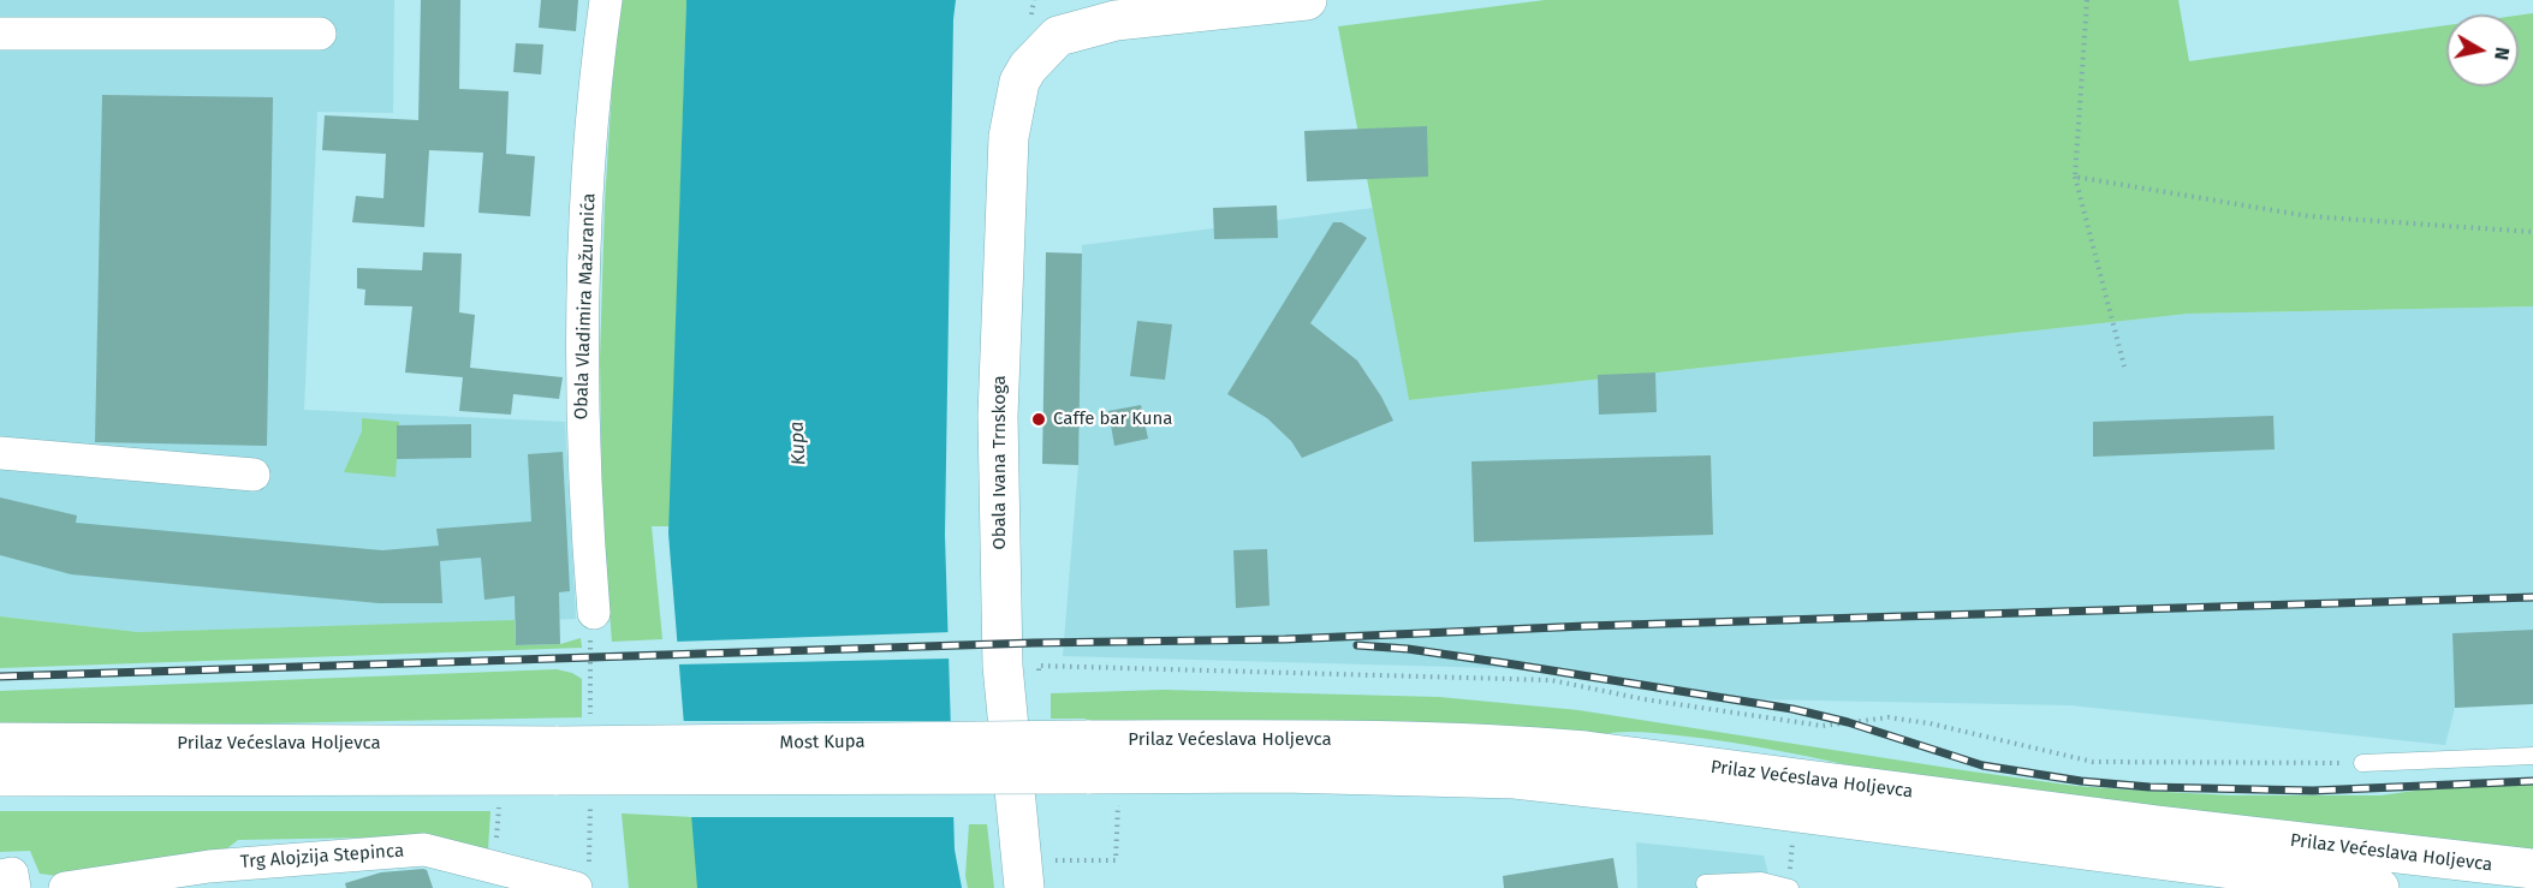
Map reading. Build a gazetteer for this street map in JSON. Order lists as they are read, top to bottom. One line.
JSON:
{"streets":{"main road":["Obala Ivana Trnskoga","Prilaz Većeslava Holjevca","Most Kupa"],"street":["Obala Vladimira Mažuranića","Trg Alojzija Stepinca"]},"crossings":[["Prilaz Većeslava Holjevca","Most Kupa"]],"water":["Kupa"],"places":["Caffe bar Kuna"],"north":"right"}
